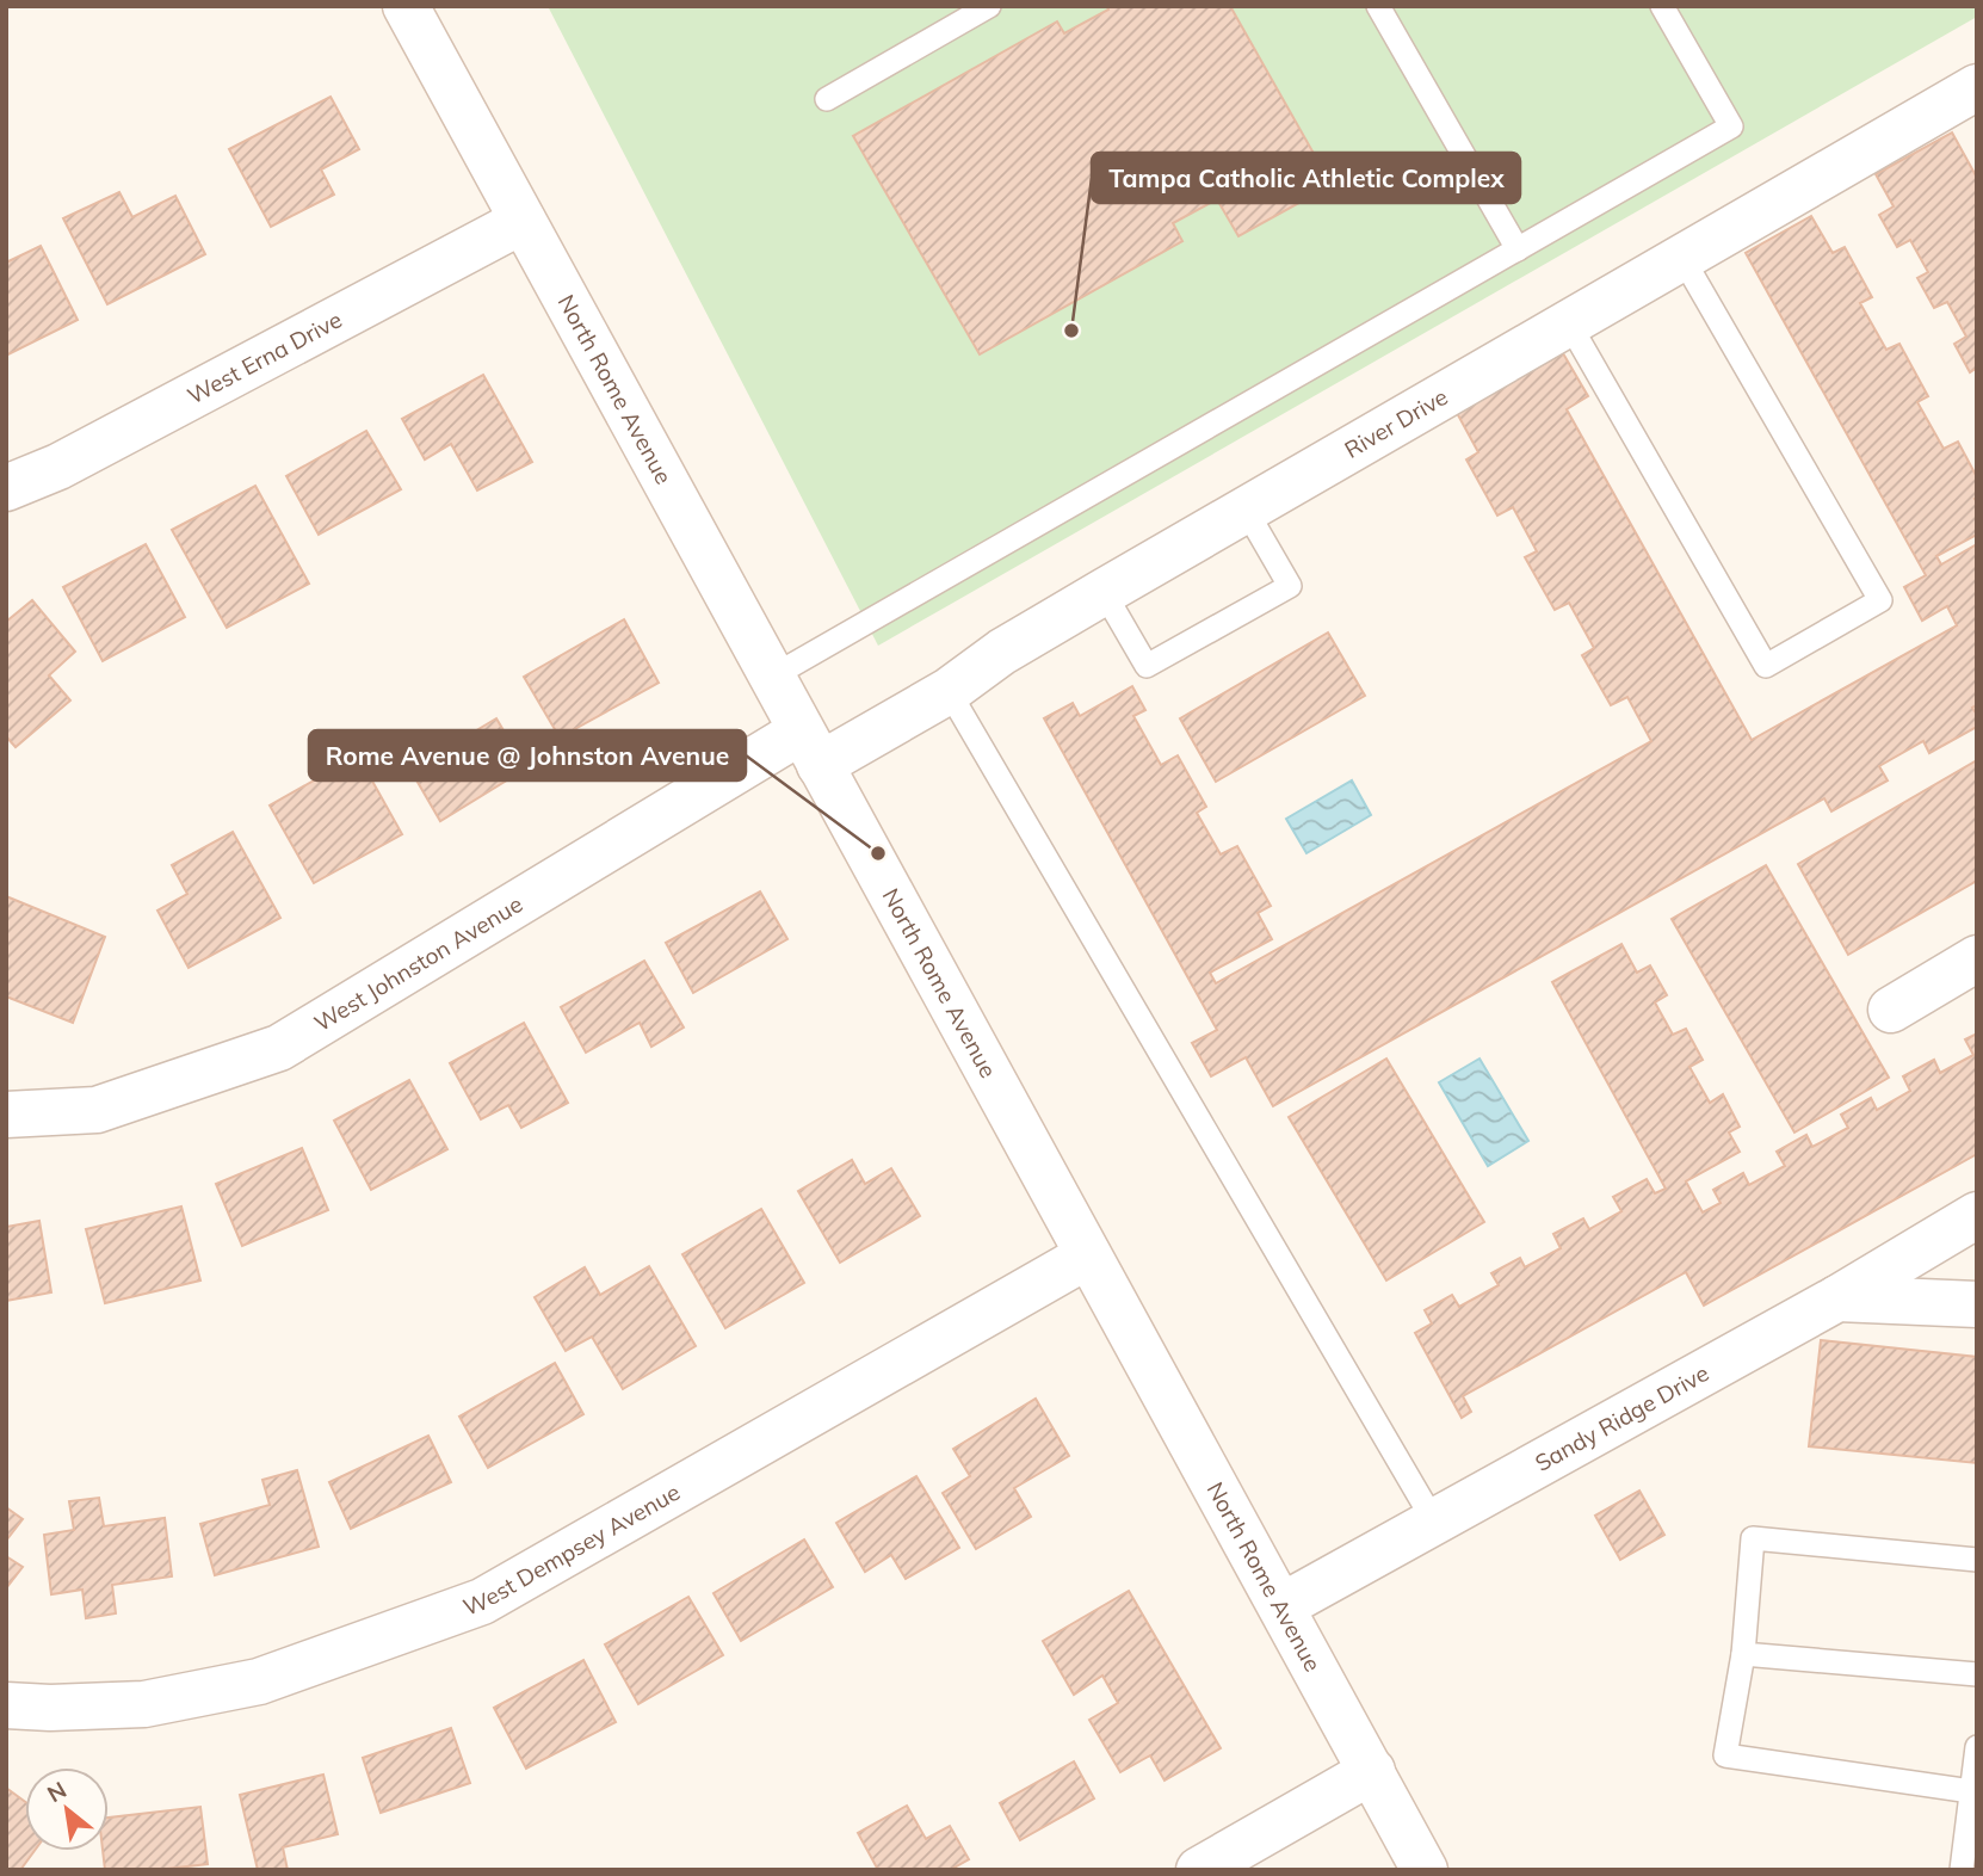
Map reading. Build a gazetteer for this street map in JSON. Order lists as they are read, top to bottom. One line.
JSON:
{"streets":{"street":["West Erna Drive","North Rome Avenue","River Drive","West Johnston Avenue","Sandy Ridge Drive","West Dempsey Avenue"]},"crossings":[["West Erna Drive","North Rome Avenue"],["North Rome Avenue","River Drive"],["North Rome Avenue","West Johnston Avenue"],["North Rome Avenue","Sandy Ridge Drive"],["North Rome Avenue","West Dempsey Avenue"],["River Drive","West Johnston Avenue"]],"places":["Tampa Catholic Athletic Complex","Rome Avenue @ Johnston Avenue"],"north":"top left"}
